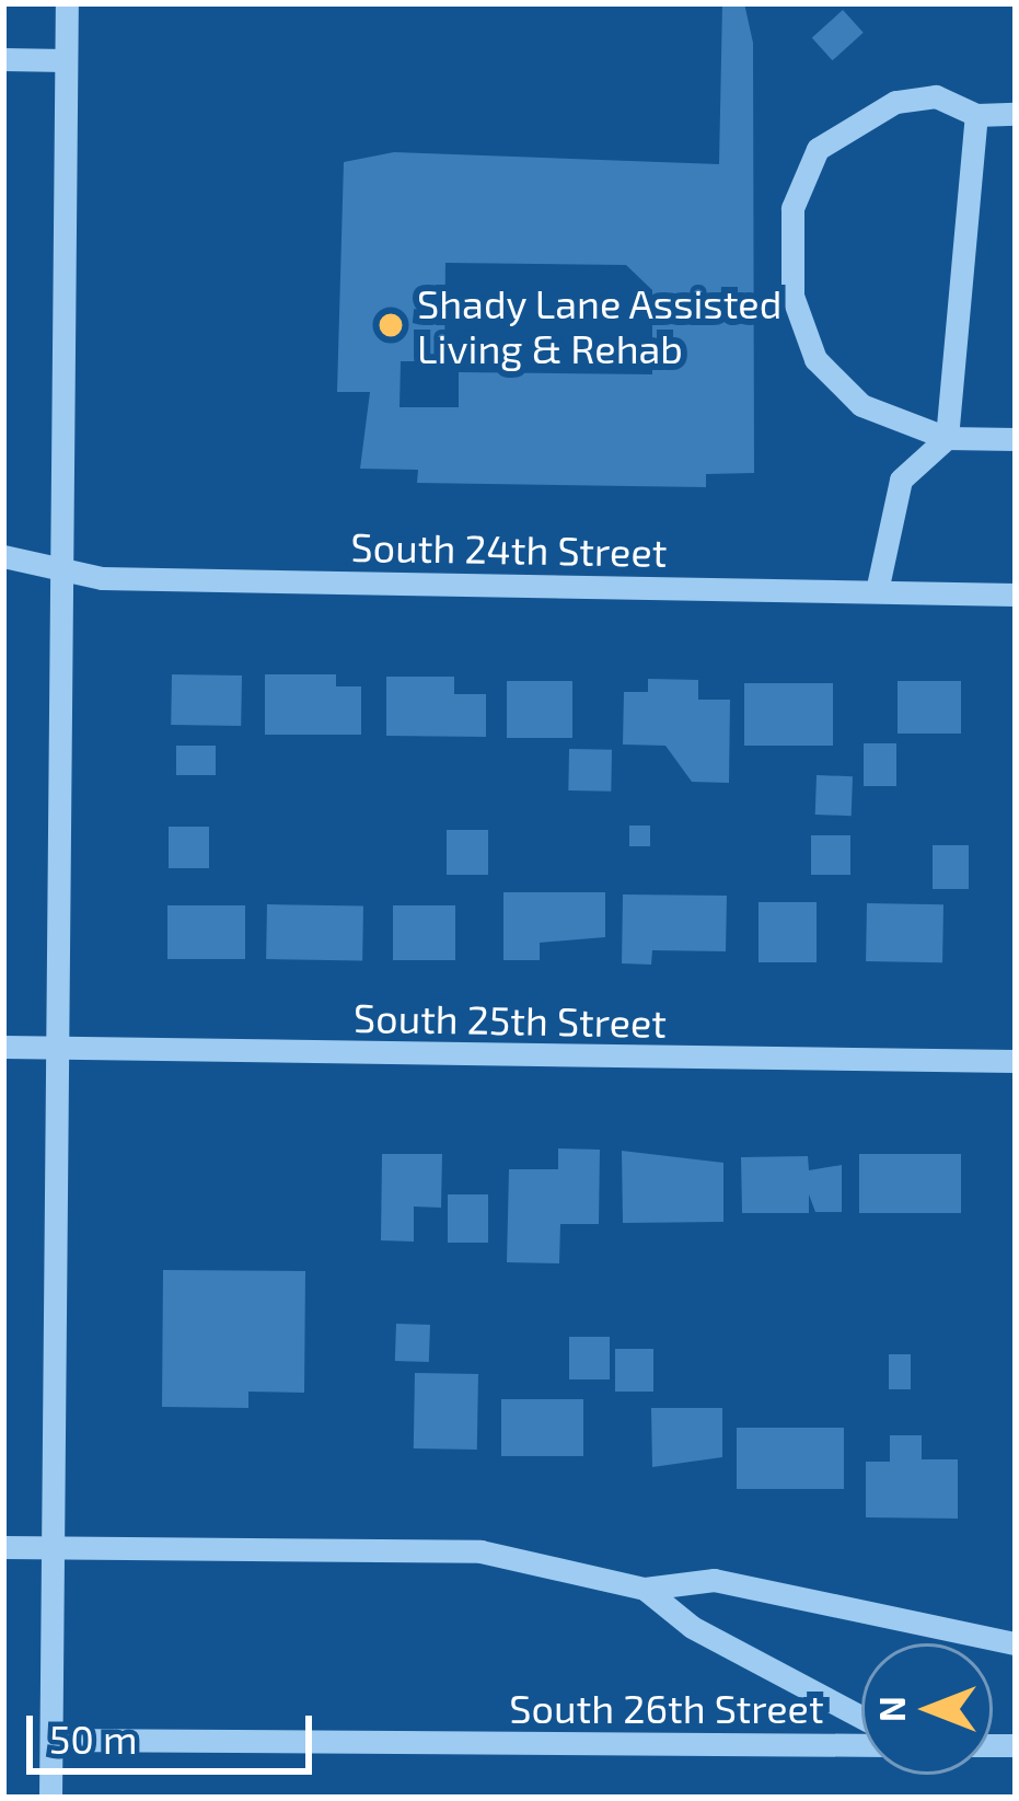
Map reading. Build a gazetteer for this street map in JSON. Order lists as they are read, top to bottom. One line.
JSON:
{"streets":{"street":["South 24th Street","South 25th Street","South 26th Street"]},"places":["Shady Lane Assisted Living & Rehab"],"scale_bar":"50 m","north":"left"}
